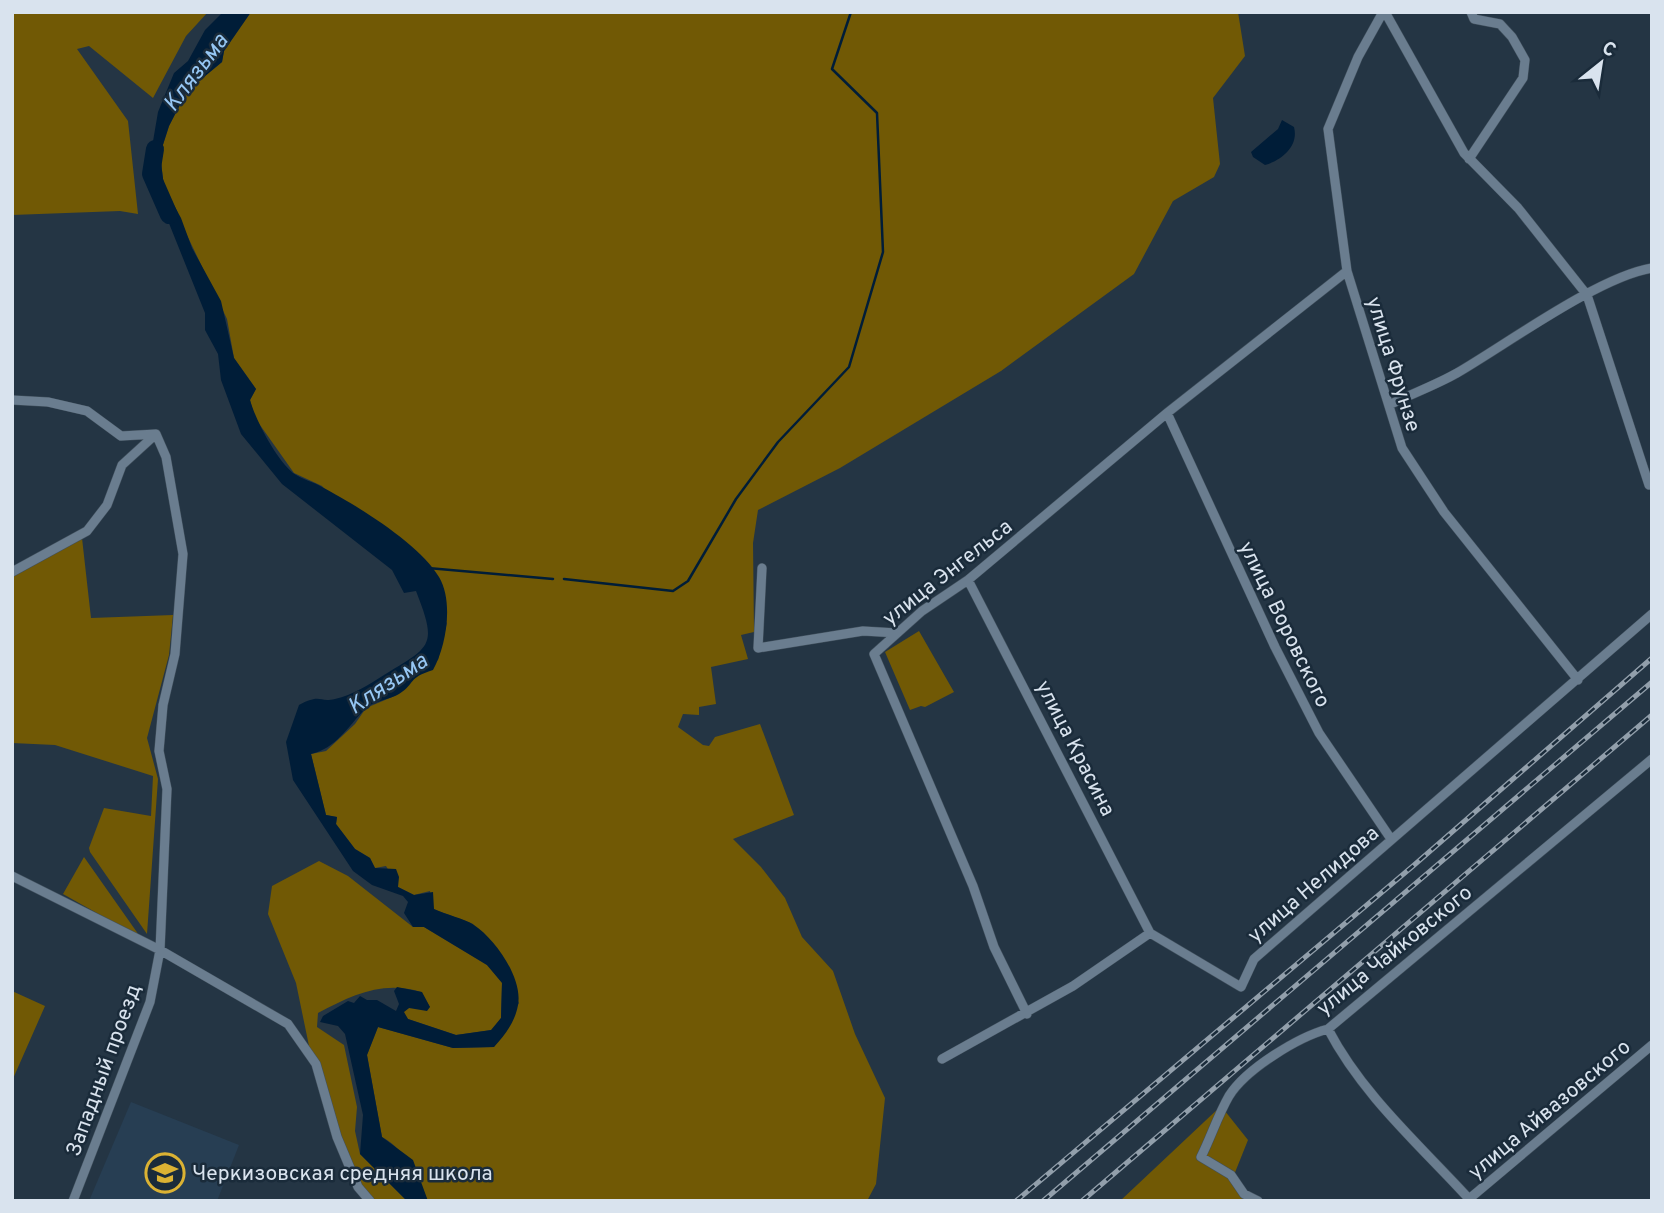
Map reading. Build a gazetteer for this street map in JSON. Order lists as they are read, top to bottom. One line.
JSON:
{"streets":{"street":["улица Фрунзе","улица Энгельса","улица Воровского","улица Красина","улица Нелидова","улица Чайковского","Западный проезд","улица Айвазовского"]},"crossings":[["улица Фрунзе","улица Энгельса"],["улица Фрунзе","улица Нелидова"],["улица Энгельса","улица Воровского"],["улица Энгельса","улица Красина"],["улица Воровского","улица Нелидова"],["улица Красина","улица Нелидова"]],"water":["Клязьма"],"places":{"school or university":["Черкизовская средняя школа"]},"north":"top right"}
